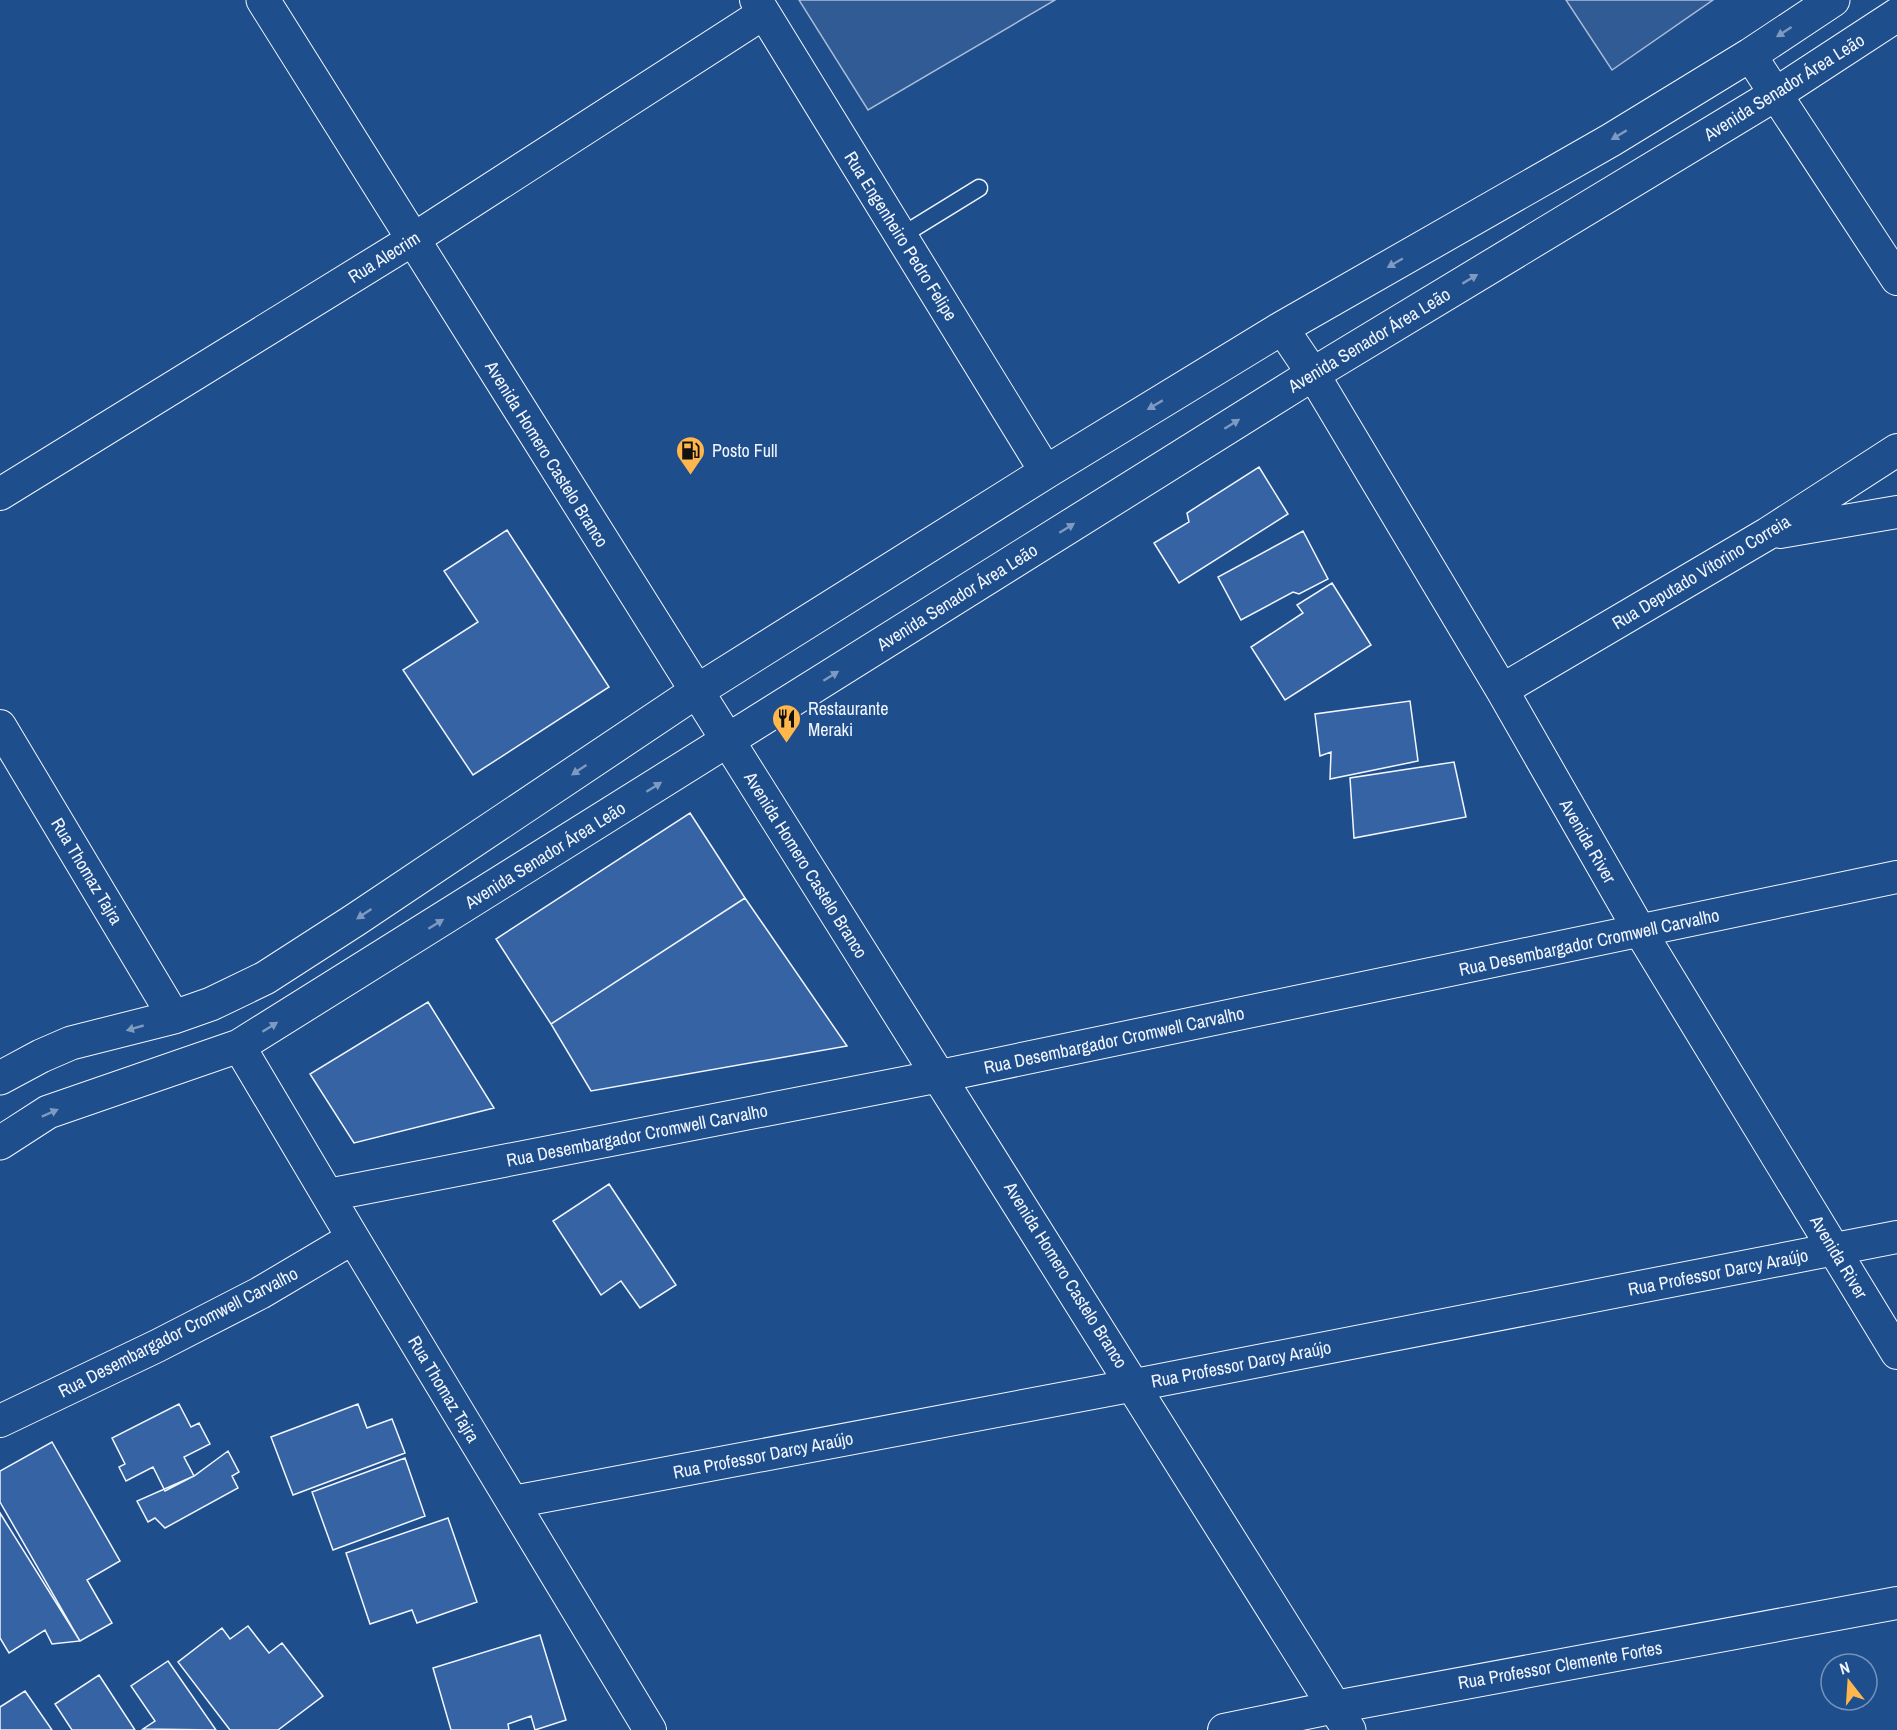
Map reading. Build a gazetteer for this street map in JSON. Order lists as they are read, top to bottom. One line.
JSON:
{"streets":{"street":["Avenida Senador Área Leão","Rua Engenheiro Pedro Felipe","Rua Alecrim","Avenida Homero Castelo Branco","Rua Deputado Vitorino Correia","Avenida River","Rua Thomaz Tajra","Rua Desembargador Cromwell Carvalho","Rua Professor Darcy Araújo","Rua Professor Clemente Fortes"]},"crossings":[["Avenida Senador Área Leão","Avenida Homero Castelo Branco"],["Avenida Senador Área Leão","Avenida River"],["Avenida Senador Área Leão","Rua Thomaz Tajra"],["Rua Engenheiro Pedro Felipe","Rua Alecrim"],["Rua Alecrim","Avenida Homero Castelo Branco"],["Avenida Homero Castelo Branco","Rua Desembargador Cromwell Carvalho"],["Avenida Homero Castelo Branco","Rua Professor Darcy Araújo"],["Avenida Homero Castelo Branco","Rua Professor Clemente Fortes"],["Rua Deputado Vitorino Correia","Avenida River"],["Avenida River","Rua Desembargador Cromwell Carvalho"],["Avenida River","Rua Professor Darcy Araújo"],["Rua Thomaz Tajra","Rua Desembargador Cromwell Carvalho"],["Rua Thomaz Tajra","Rua Professor Darcy Araújo"]],"places":{"fuel station":["Posto Full"],"restaurant":["Restaurante Meraki"]},"north":"top"}
